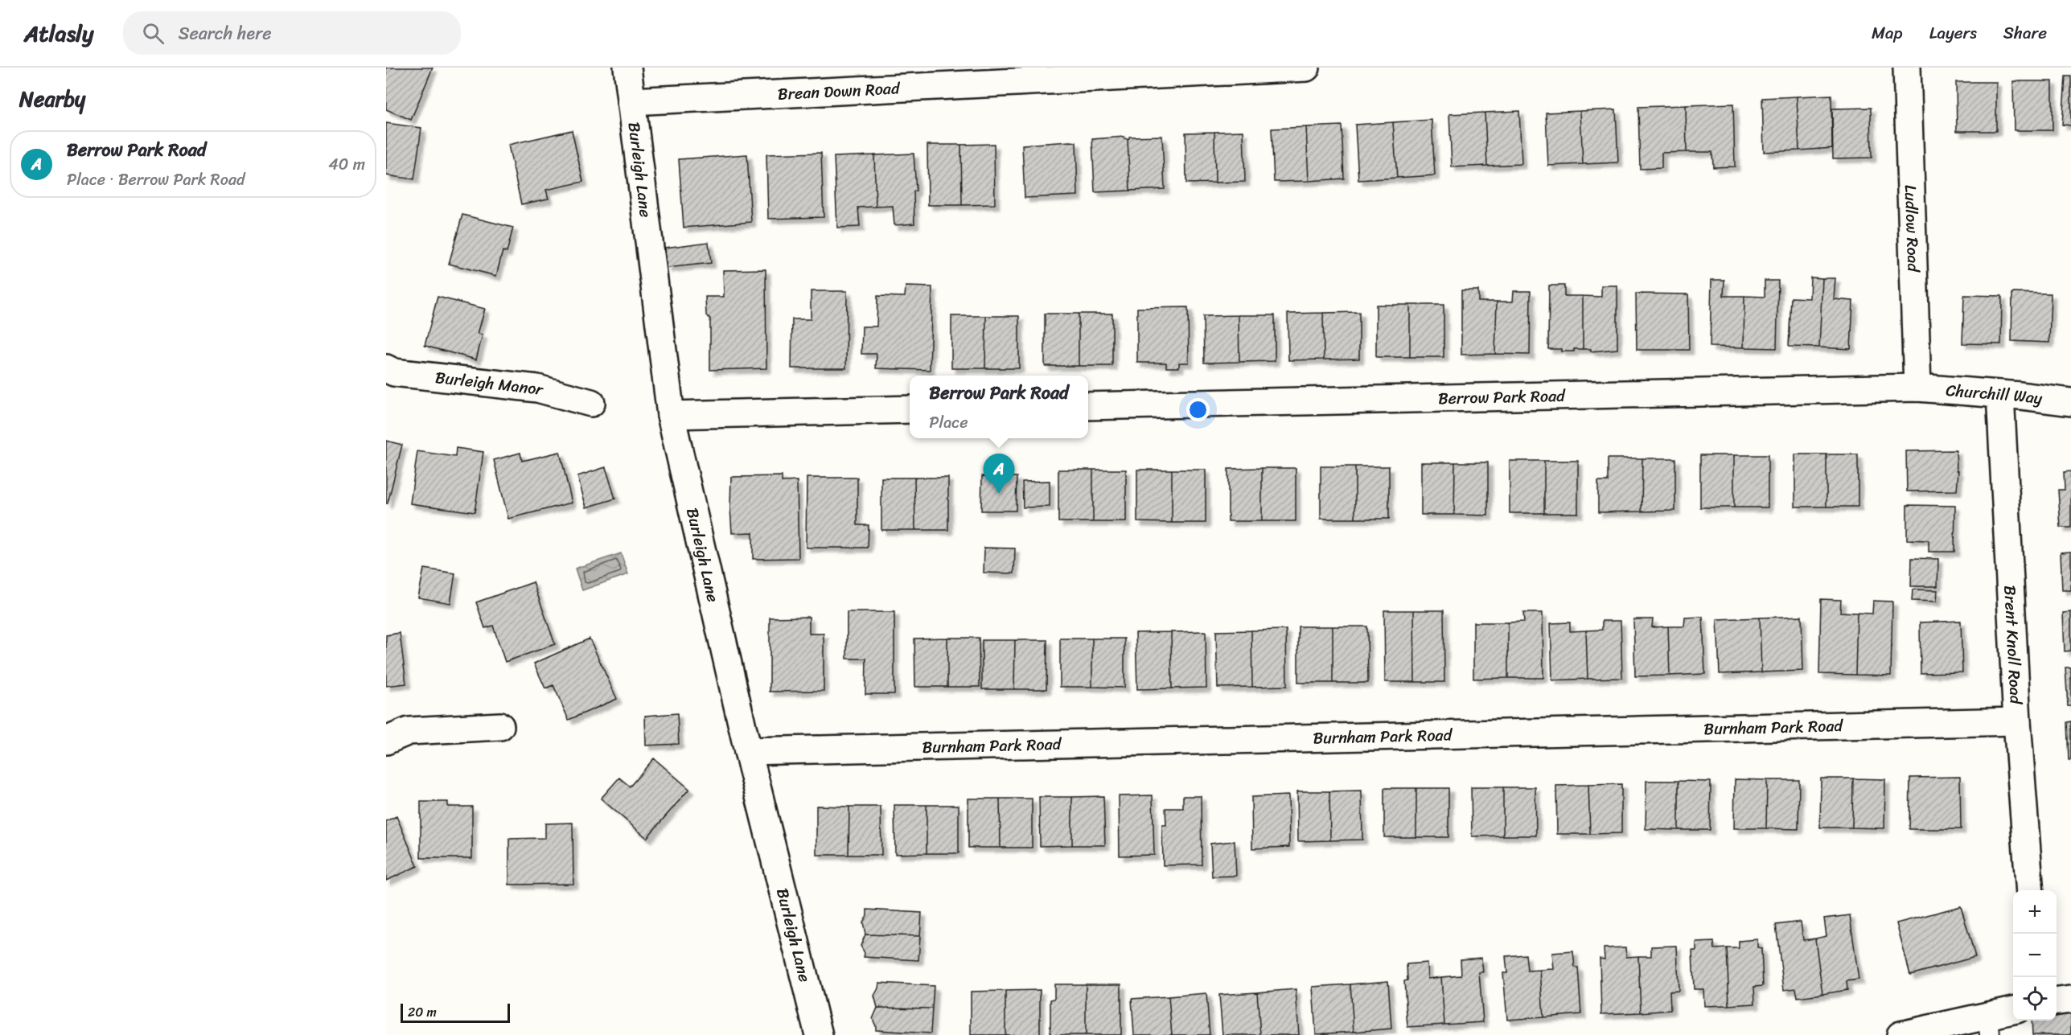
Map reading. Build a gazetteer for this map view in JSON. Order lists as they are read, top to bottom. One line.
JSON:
{"streets":{"street":["Brean Down Road","Burleigh Lane","Ludlow Road","Burleigh Manor","Churchill Way","Berrow Park Road","Brent Knoll Road","Burnham Park Road"]},"crossings":[["Brean Down Road","Burleigh Lane"],["Burleigh Lane","Burnham Park Road"],["Ludlow Road","Churchill Way"],["Ludlow Road","Berrow Park Road"],["Churchill Way","Berrow Park Road"],["Churchill Way","Brent Knoll Road"],["Brent Knoll Road","Burnham Park Road"]],"scale_bar":"20 m","page":{"header":"Atlasly","search":"Search here","nav":["Map","Layers","Share"],"heading":"Nearby","list":[{"mark":"A","name":"Berrow Park Road","note":"Place · Berrow Park Road","value":"40 m"}],"popup":["Berrow Park Road","Place"],"pins":"A","map_buttons":["+","−"],"scale":"20 m"}}
